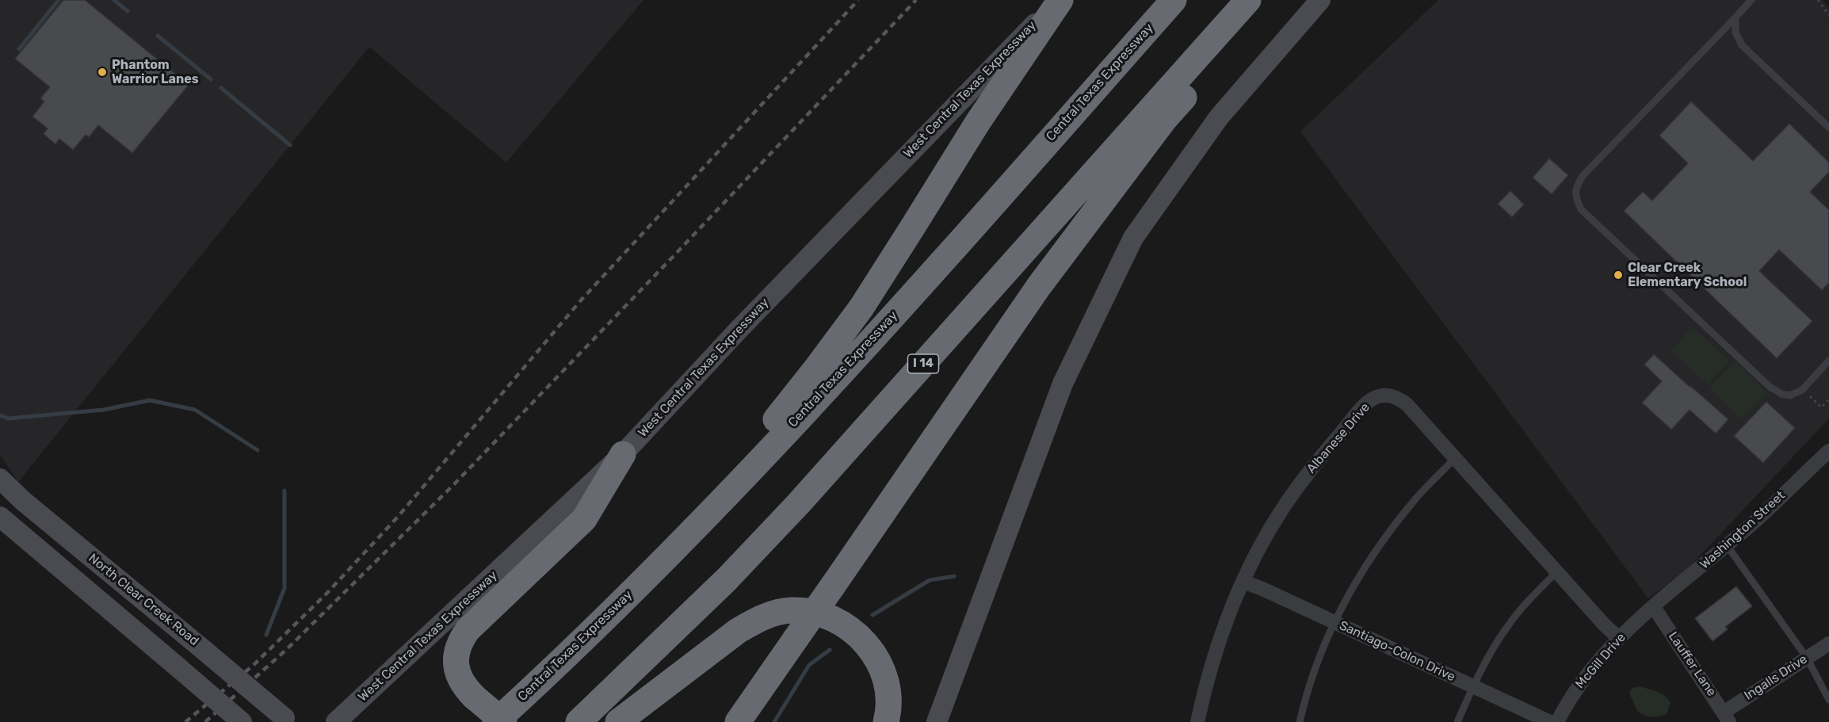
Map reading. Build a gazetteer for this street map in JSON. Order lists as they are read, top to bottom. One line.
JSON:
{"streets":{"highway":["Central Texas Expressway","I 14"],"main road":["West Central Texas Expressway","North Clear Creek Road"],"street":["Albanese Drive","Washington Street","Santiago-Colon Drive","McGill Drive","Lauffer Lane","Ingalls Drive"]},"crossings":[["Albanese Drive","Santiago-Colon Drive"],["Albanese Drive","McGill Drive"],["Washington Street","McGill Drive"],["Washington Street","Lauffer Lane"],["McGill Drive","Lauffer Lane"],["Lauffer Lane","Ingalls Drive"]],"places":["Phantom Warrior Lanes","Clear Creek Elementary School"]}
